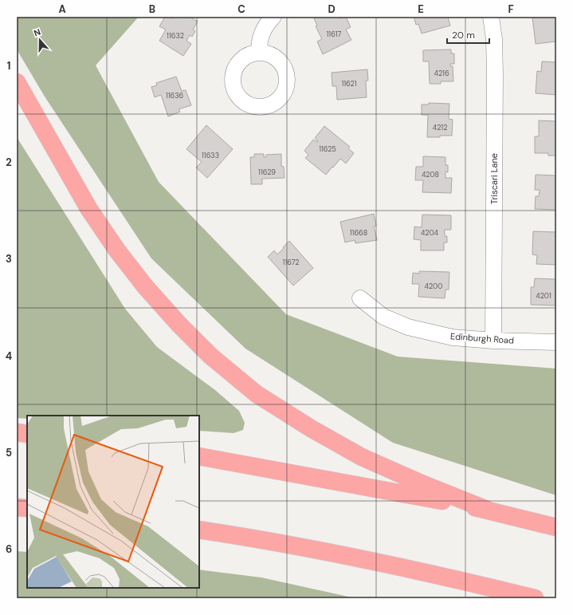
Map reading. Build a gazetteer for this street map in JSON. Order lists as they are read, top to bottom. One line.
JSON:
{"streets":{"street":["Triscari Lane","Edinburgh Road"]},"crossings":[["Triscari Lane","Edinburgh Road"]],"house_numbers":["11617","11632","4216","11621","11636","4212","11625","11633","11629","4208","11668","4204","11672","4200","4201"],"scale_bar":"20 m","north":"top","grid":{"columns":["A","B","C","D","E","F"],"rows":["1","2","3","4","5","6"]}}
